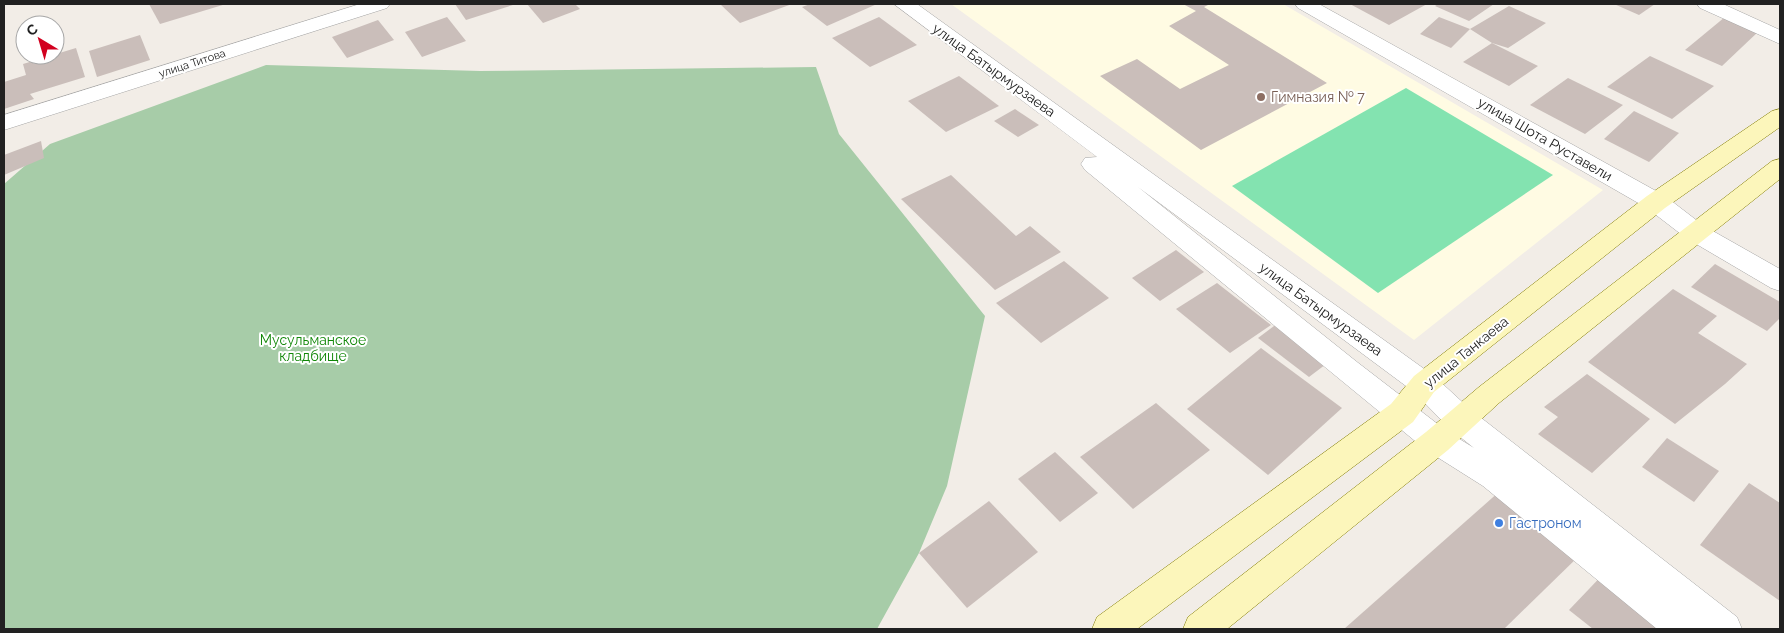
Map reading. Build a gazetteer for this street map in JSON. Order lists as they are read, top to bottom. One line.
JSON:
{"streets":{"main road":["улица Танкаева"],"street":["улица Титова","улица Батырмурзаева","улица Шота Руставели"]},"crossings":[["улица Батырмурзаева","улица Танкаева"],["улица Шота Руставели","улица Танкаева"]],"parks":["Мусульманское кладбище"],"places":["Гимназия № 7","Гастроном"],"north":"top left"}
